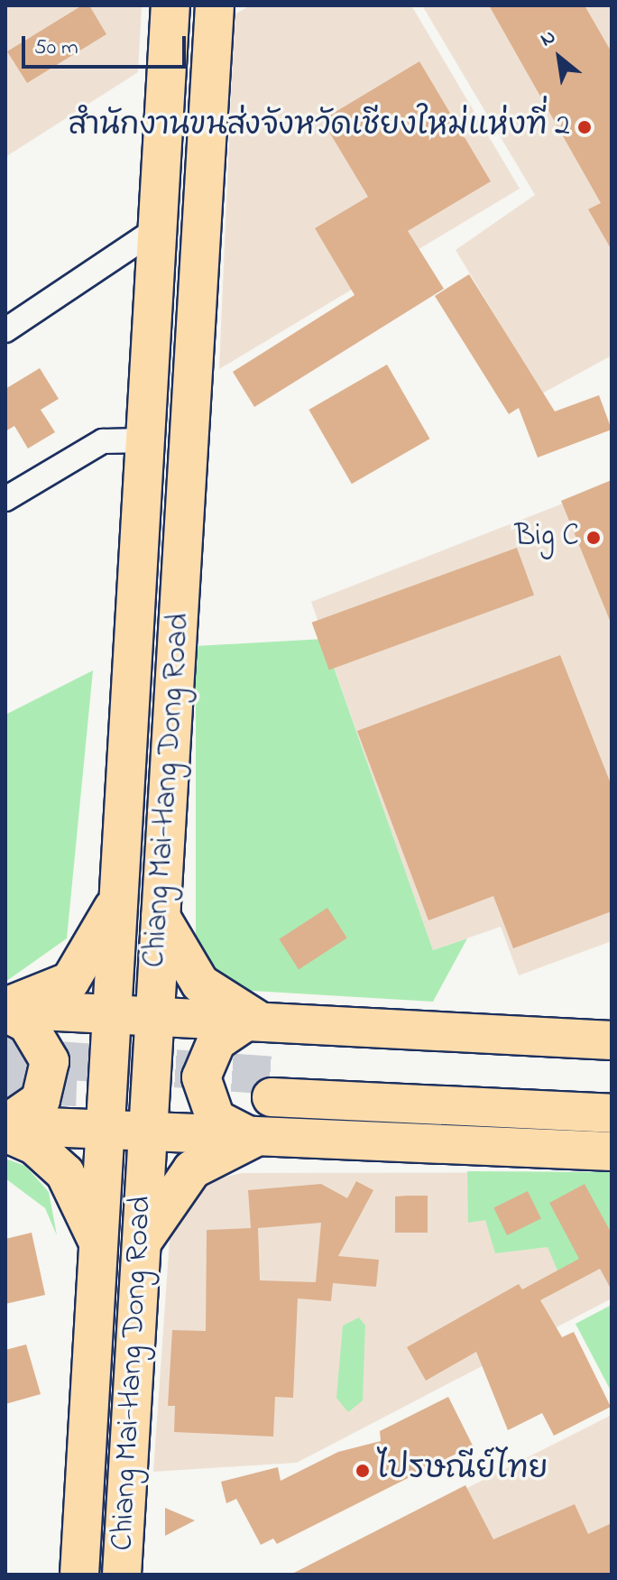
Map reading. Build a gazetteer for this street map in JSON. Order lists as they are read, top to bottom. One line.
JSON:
{"streets":{"main road":["Chiang Mai-Hang Dong Road"]},"places":["สำนักงานขนส่งจังหวัดเชียงใหม่แห่งที่ 2","Big C","ไปรษณีย์ไทย"],"scale_bar":"50 m","north":"top left"}
